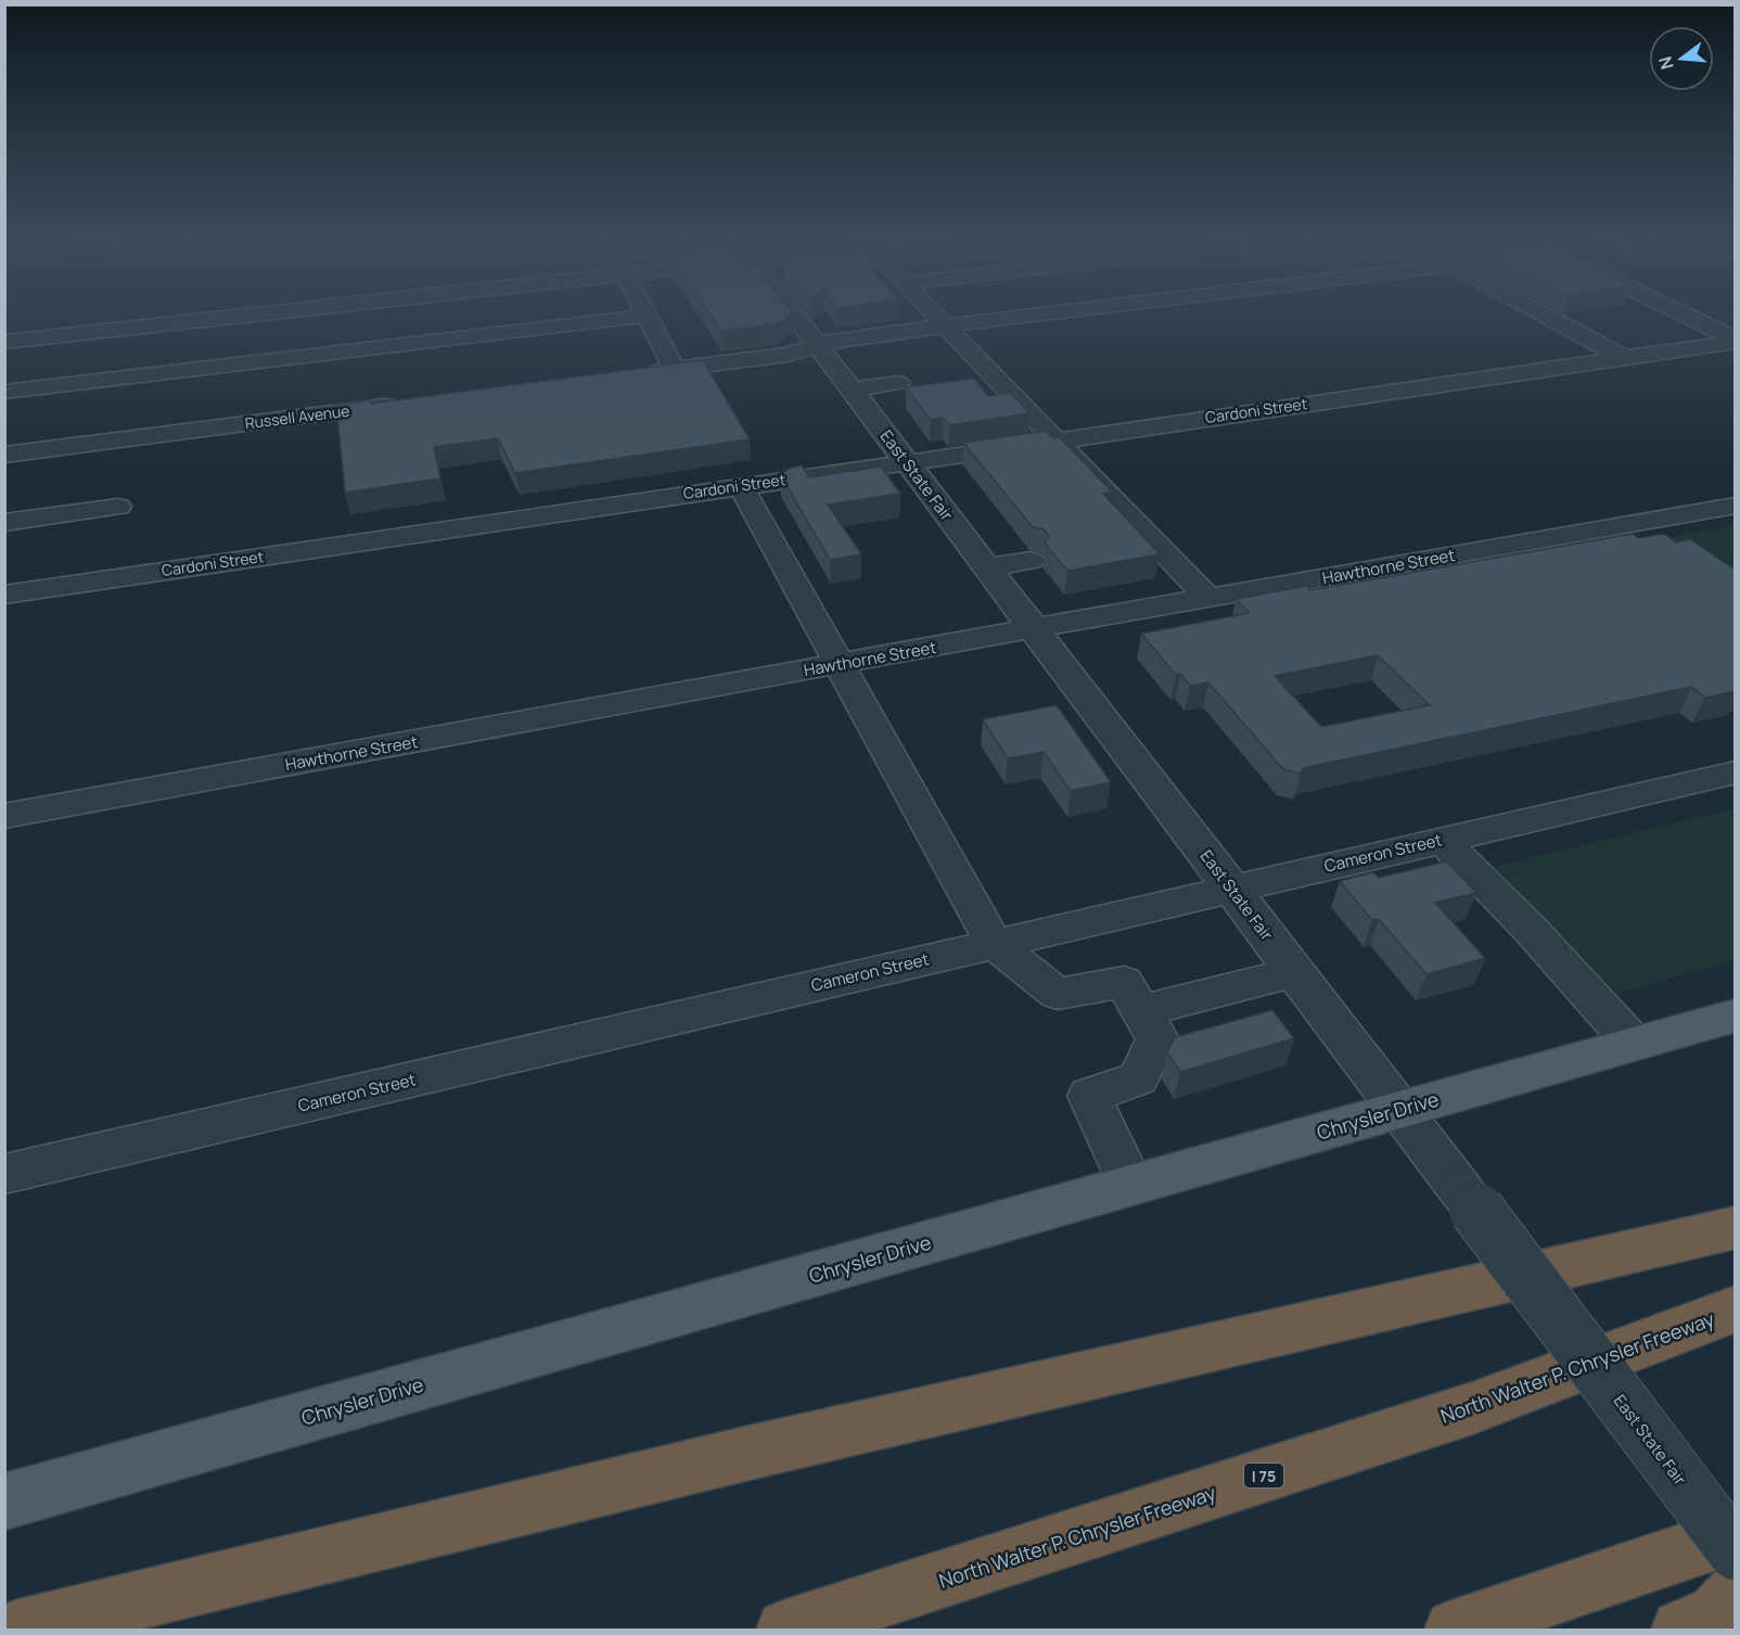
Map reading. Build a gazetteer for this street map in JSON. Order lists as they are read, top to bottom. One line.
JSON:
{"streets":{"highway":["North Walter P. Chrysler Freeway","I 75"],"main road":["Chrysler Drive"],"street":["Cardoni Street","Russell Avenue","East State Fair","Hawthorne Street","Cameron Street"]},"crossings":[["Cardoni Street","East State Fair"],["East State Fair","Hawthorne Street"],["East State Fair","Cameron Street"],["East State Fair","Chrysler Drive"]],"north":"left"}
